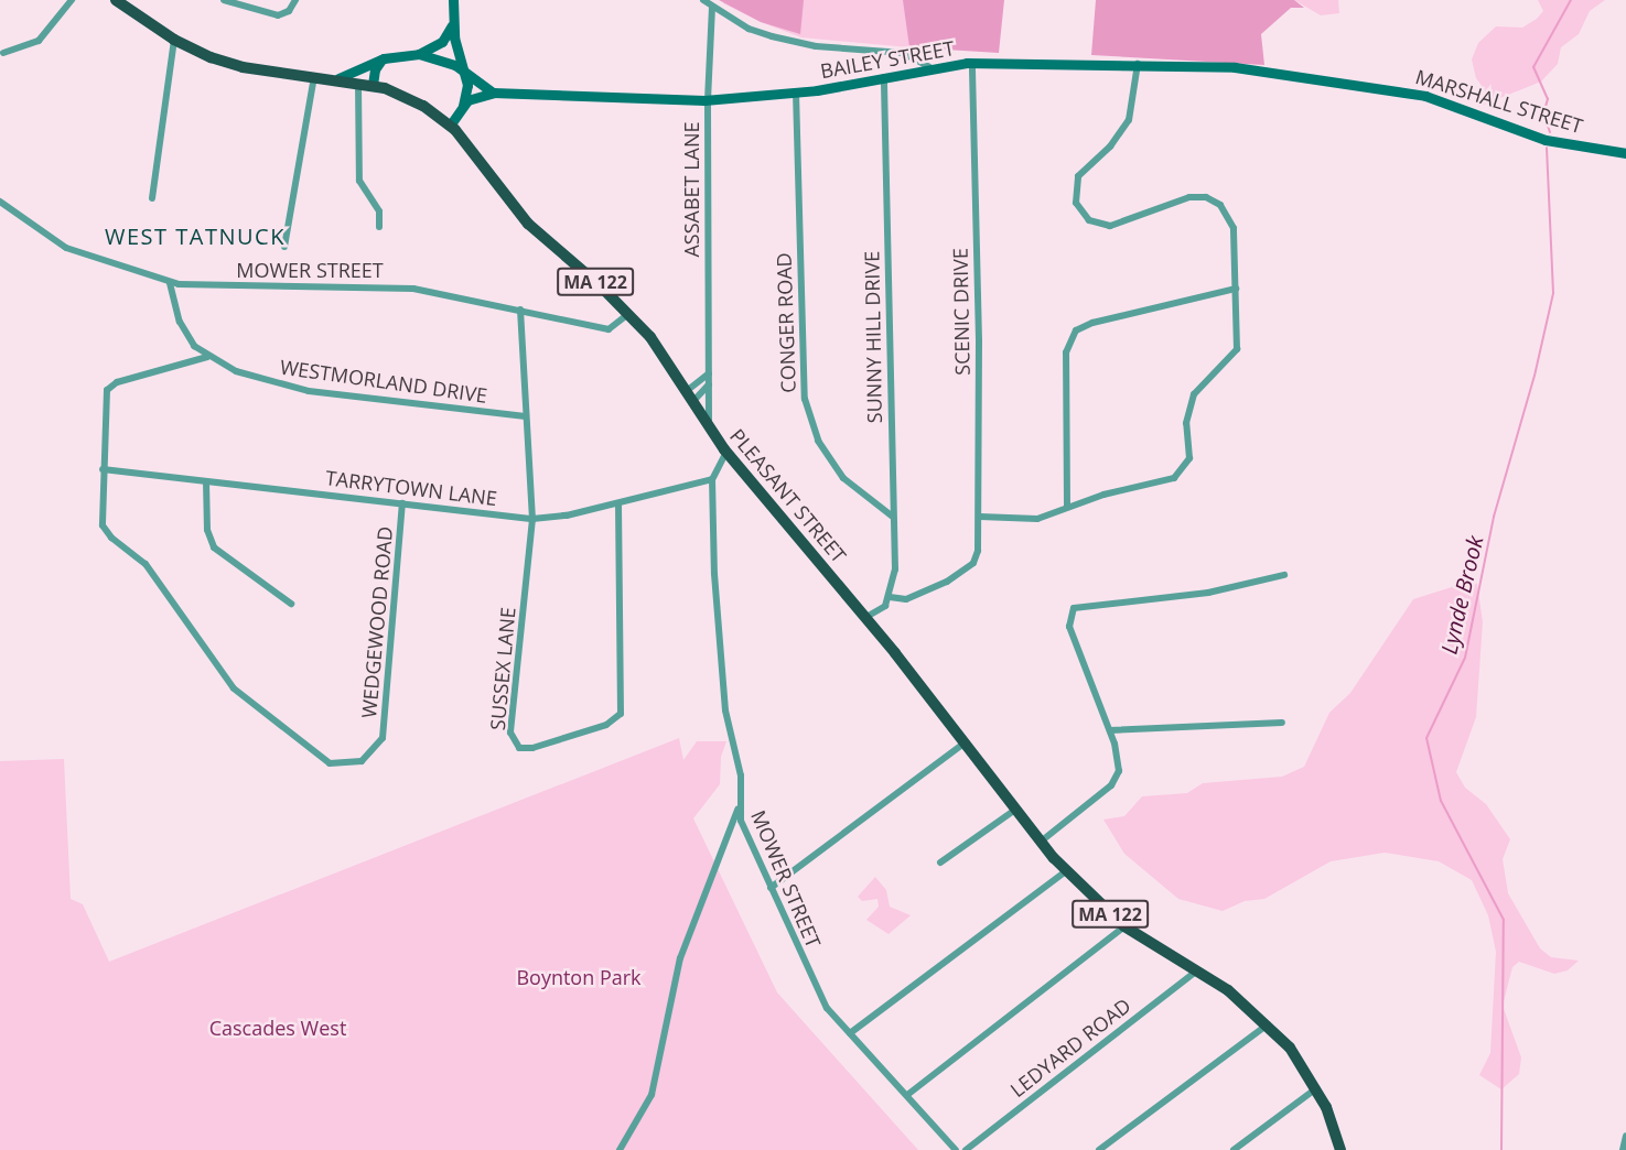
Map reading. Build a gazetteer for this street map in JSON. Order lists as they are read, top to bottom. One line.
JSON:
{"streets":{"main road":["MA 122","PLEASANT STREET"],"street":["BAILEY STREET","MARSHALL STREET","ASSABET LANE","MOWER STREET","SCENIC DRIVE","CONGER ROAD","SUNNY HILL DRIVE","WESTMORLAND DRIVE","TARRYTOWN LANE","WEDGEWOOD ROAD","SUSSEX LANE","LEDYARD ROAD"]},"crossings":[["BAILEY STREET","MARSHALL STREET"],["BAILEY STREET","ASSABET LANE"],["BAILEY STREET","SCENIC DRIVE"],["BAILEY STREET","CONGER ROAD"],["BAILEY STREET","SUNNY HILL DRIVE"],["ASSABET LANE","PLEASANT STREET"],["MOWER STREET","WESTMORLAND DRIVE"],["MOWER STREET","TARRYTOWN LANE"],["MOWER STREET","PLEASANT STREET"],["MOWER STREET","SUSSEX LANE"],["SCENIC DRIVE","SUNNY HILL DRIVE"],["CONGER ROAD","SUNNY HILL DRIVE"],["WESTMORLAND DRIVE","WEDGEWOOD ROAD"],["WESTMORLAND DRIVE","SUSSEX LANE"],["TARRYTOWN LANE","WEDGEWOOD ROAD"],["TARRYTOWN LANE","SUSSEX LANE"],["PLEASANT STREET","LEDYARD ROAD"]],"districts":["WEST TATNUCK"],"water":["Lynde Brook"],"parks":["Boynton Park","Cascades West"]}
